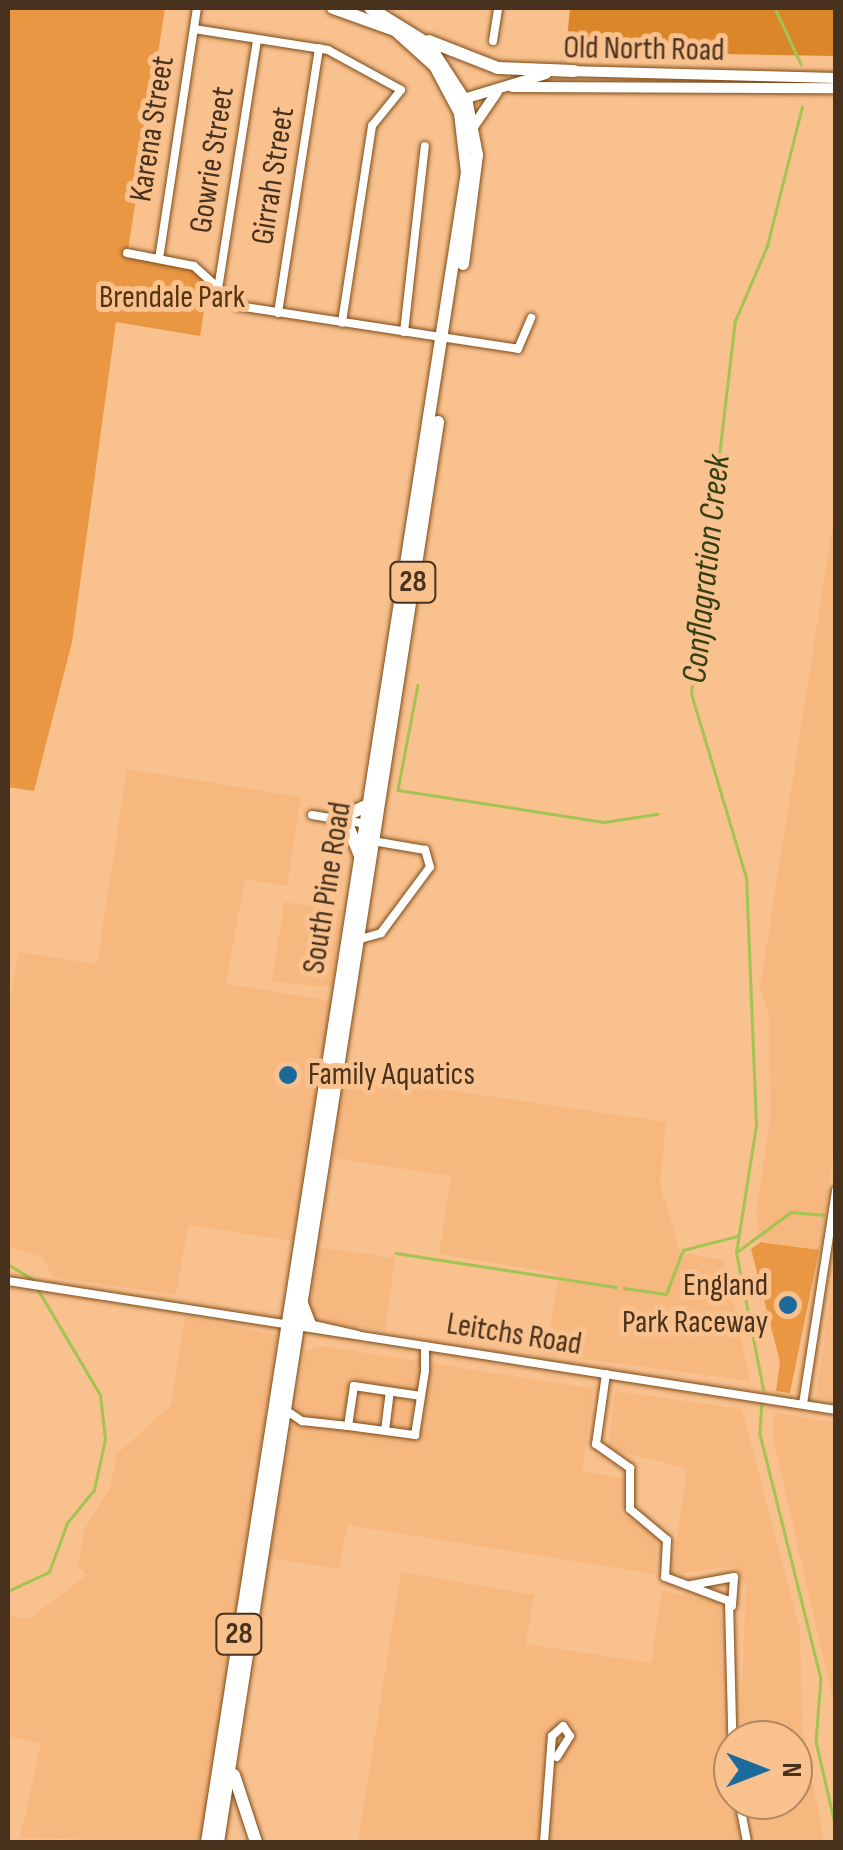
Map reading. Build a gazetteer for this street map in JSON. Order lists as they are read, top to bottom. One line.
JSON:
{"streets":{"highway":["28","South Pine Road"],"main road":["Old North Road"],"street":["Karena Street","Gowrie Street","Girrah Street","Leitchs Road"]},"crossings":[["Old North Road","South Pine Road"],["28","South Pine Road"],["South Pine Road","Leitchs Road"]],"water":["Conflagration Creek"],"parks":["Brendale Park"],"places":["Family Aquatics","England Park Raceway"],"north":"right"}
